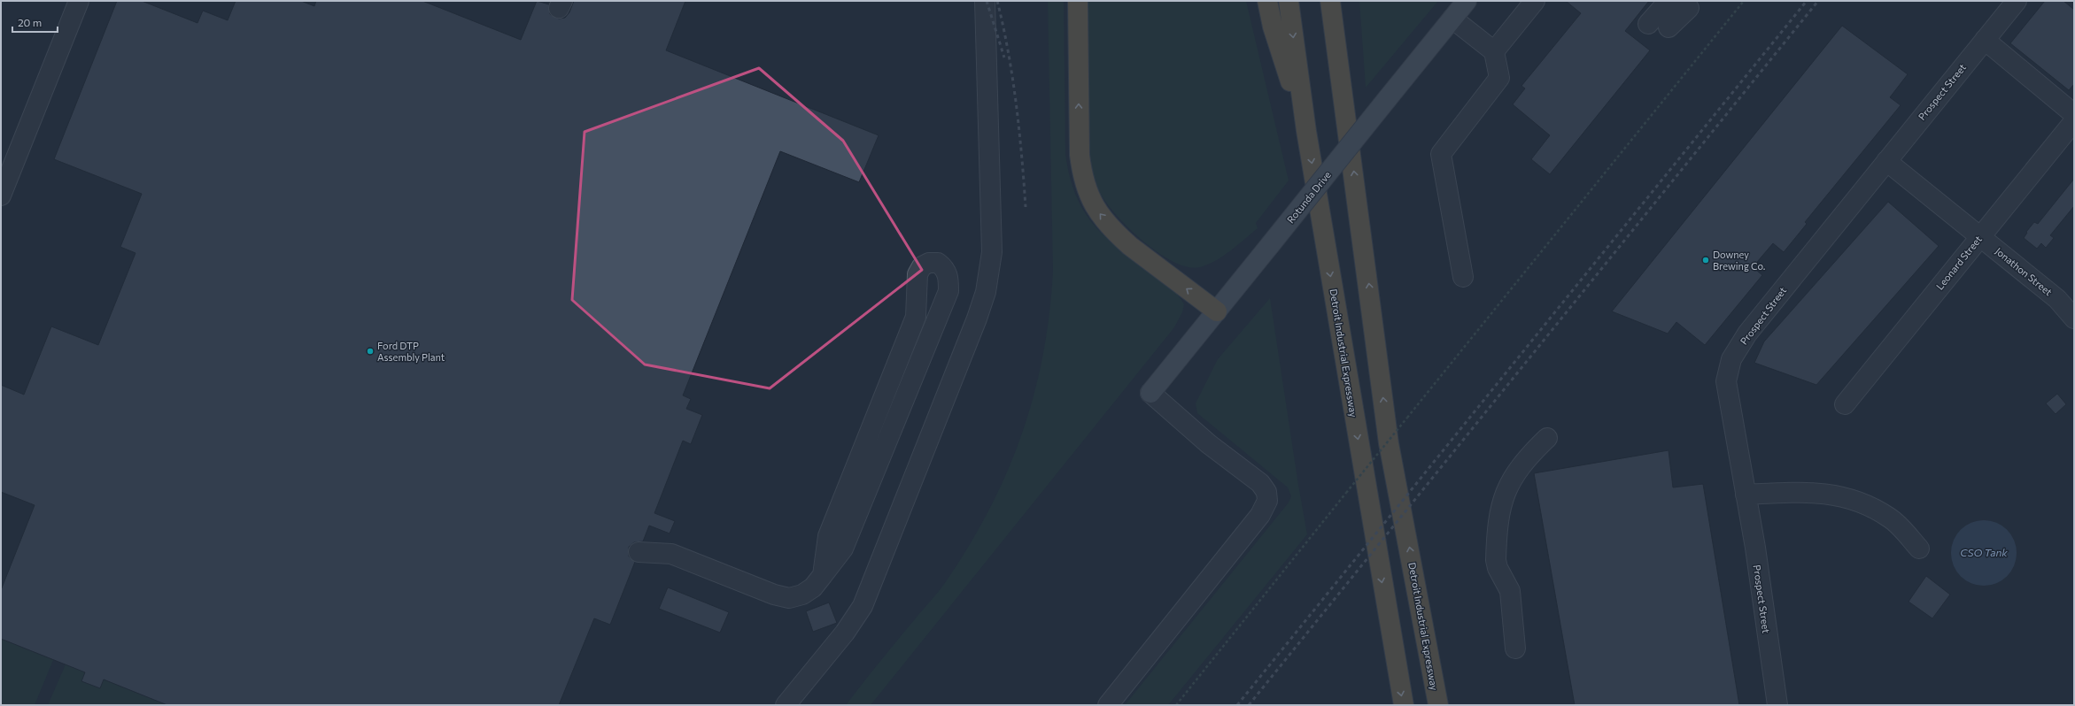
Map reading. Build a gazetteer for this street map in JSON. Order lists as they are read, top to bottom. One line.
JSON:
{"streets":{"highway":["Detroit Industrial Expressway"],"main road":["Rotunda Drive"],"street":["Prospect Street","Leonard Street","Jonathon Street"]},"crossings":[["Prospect Street","Jonathon Street"],["Leonard Street","Jonathon Street"]],"water":["CSO Tank"],"places":["Downey Brewing Co.","Ford DTP Assembly Plant"],"scale_bar":"20 m"}
